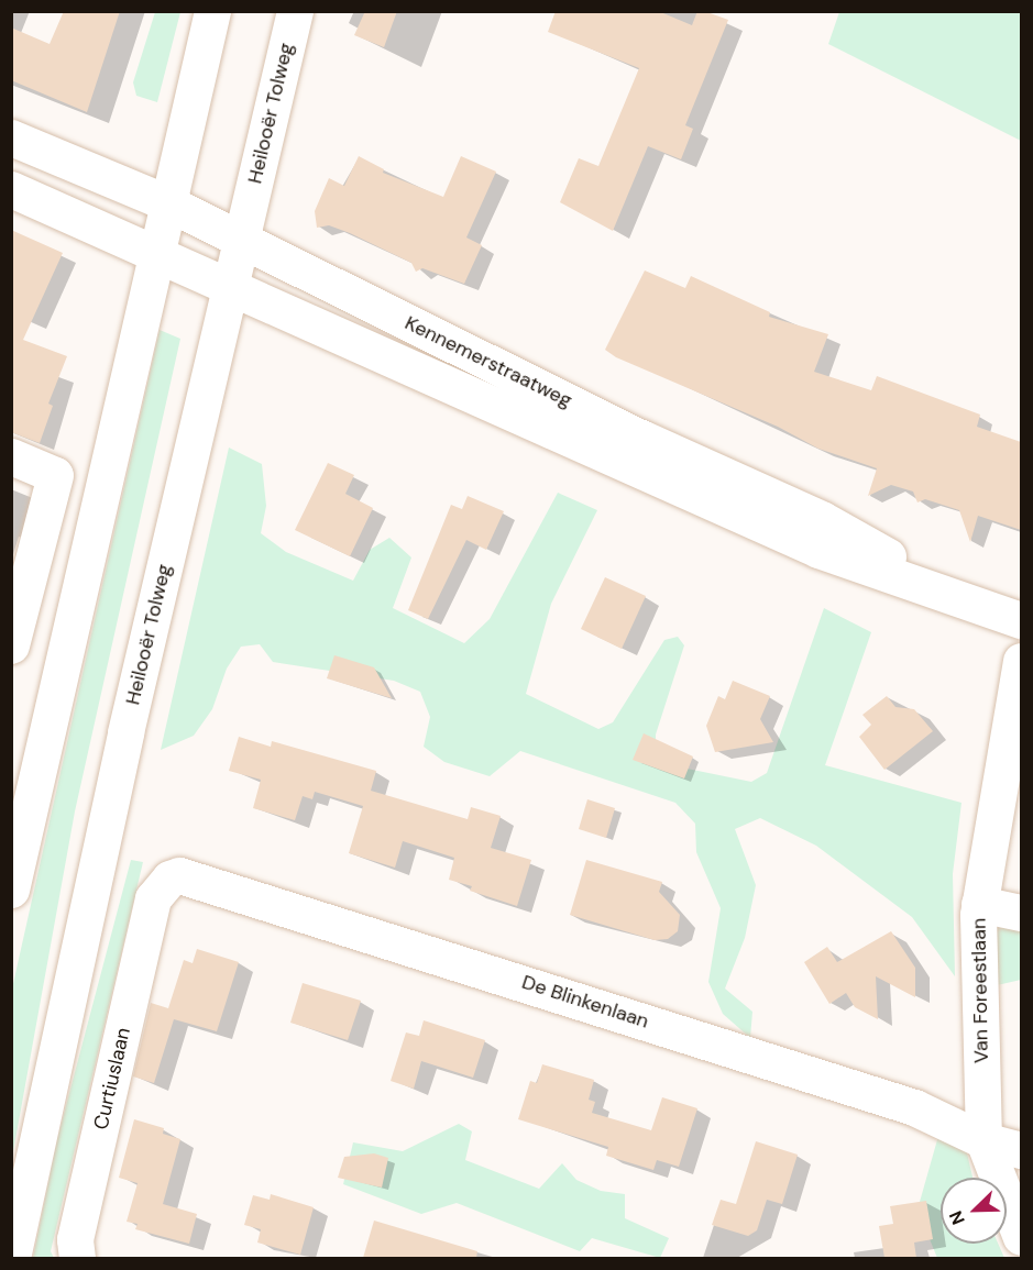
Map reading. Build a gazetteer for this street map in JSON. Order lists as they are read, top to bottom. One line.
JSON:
{"streets":{"main road":["Heilooër Tolweg","Kennemerstraatweg","Van Foreestlaan","De Blinkenlaan","Curtiuslaan"]},"crossings":[["Heilooër Tolweg","Kennemerstraatweg"],["Van Foreestlaan","De Blinkenlaan"],["De Blinkenlaan","Curtiuslaan"]],"north":"bottom left"}
